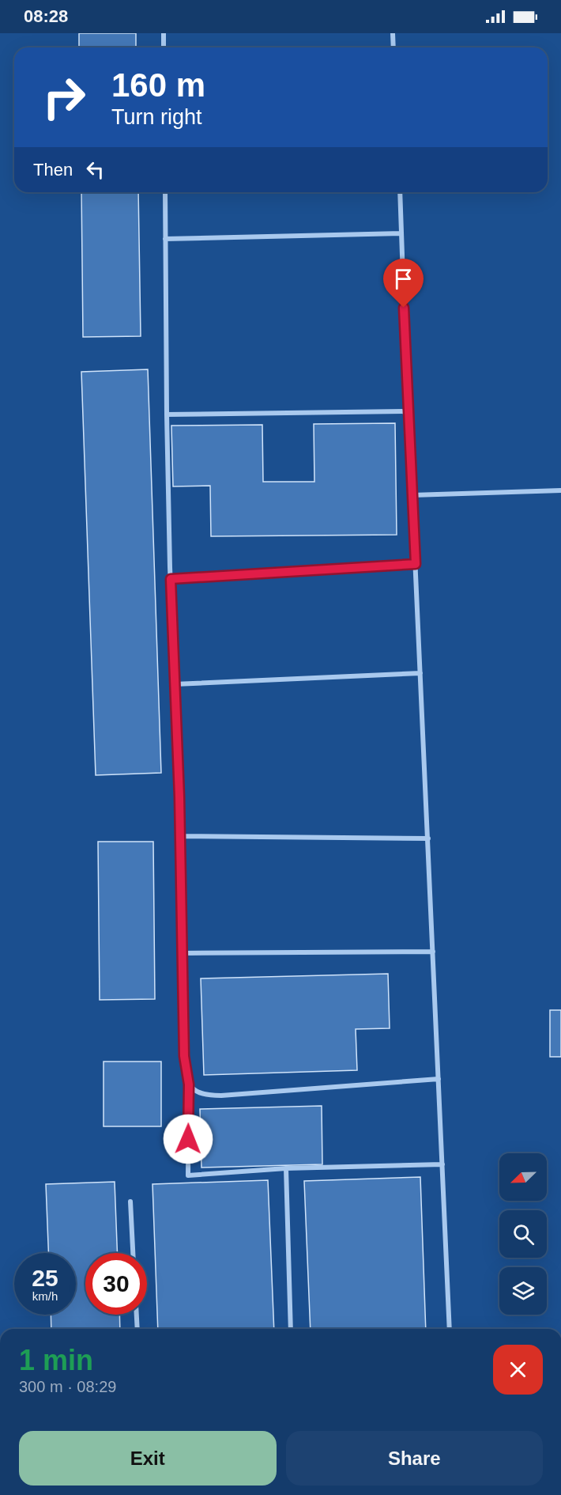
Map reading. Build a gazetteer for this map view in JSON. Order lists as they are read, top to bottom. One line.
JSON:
{"north":"bottom left","page":{"status":"08:28","turn":["160 m","Turn right"],"then":"Then","speed":"25 km/h","limit":"30","heading":["1 min","300 m · 08:29"],"buttons":["Exit","Share"]}}
